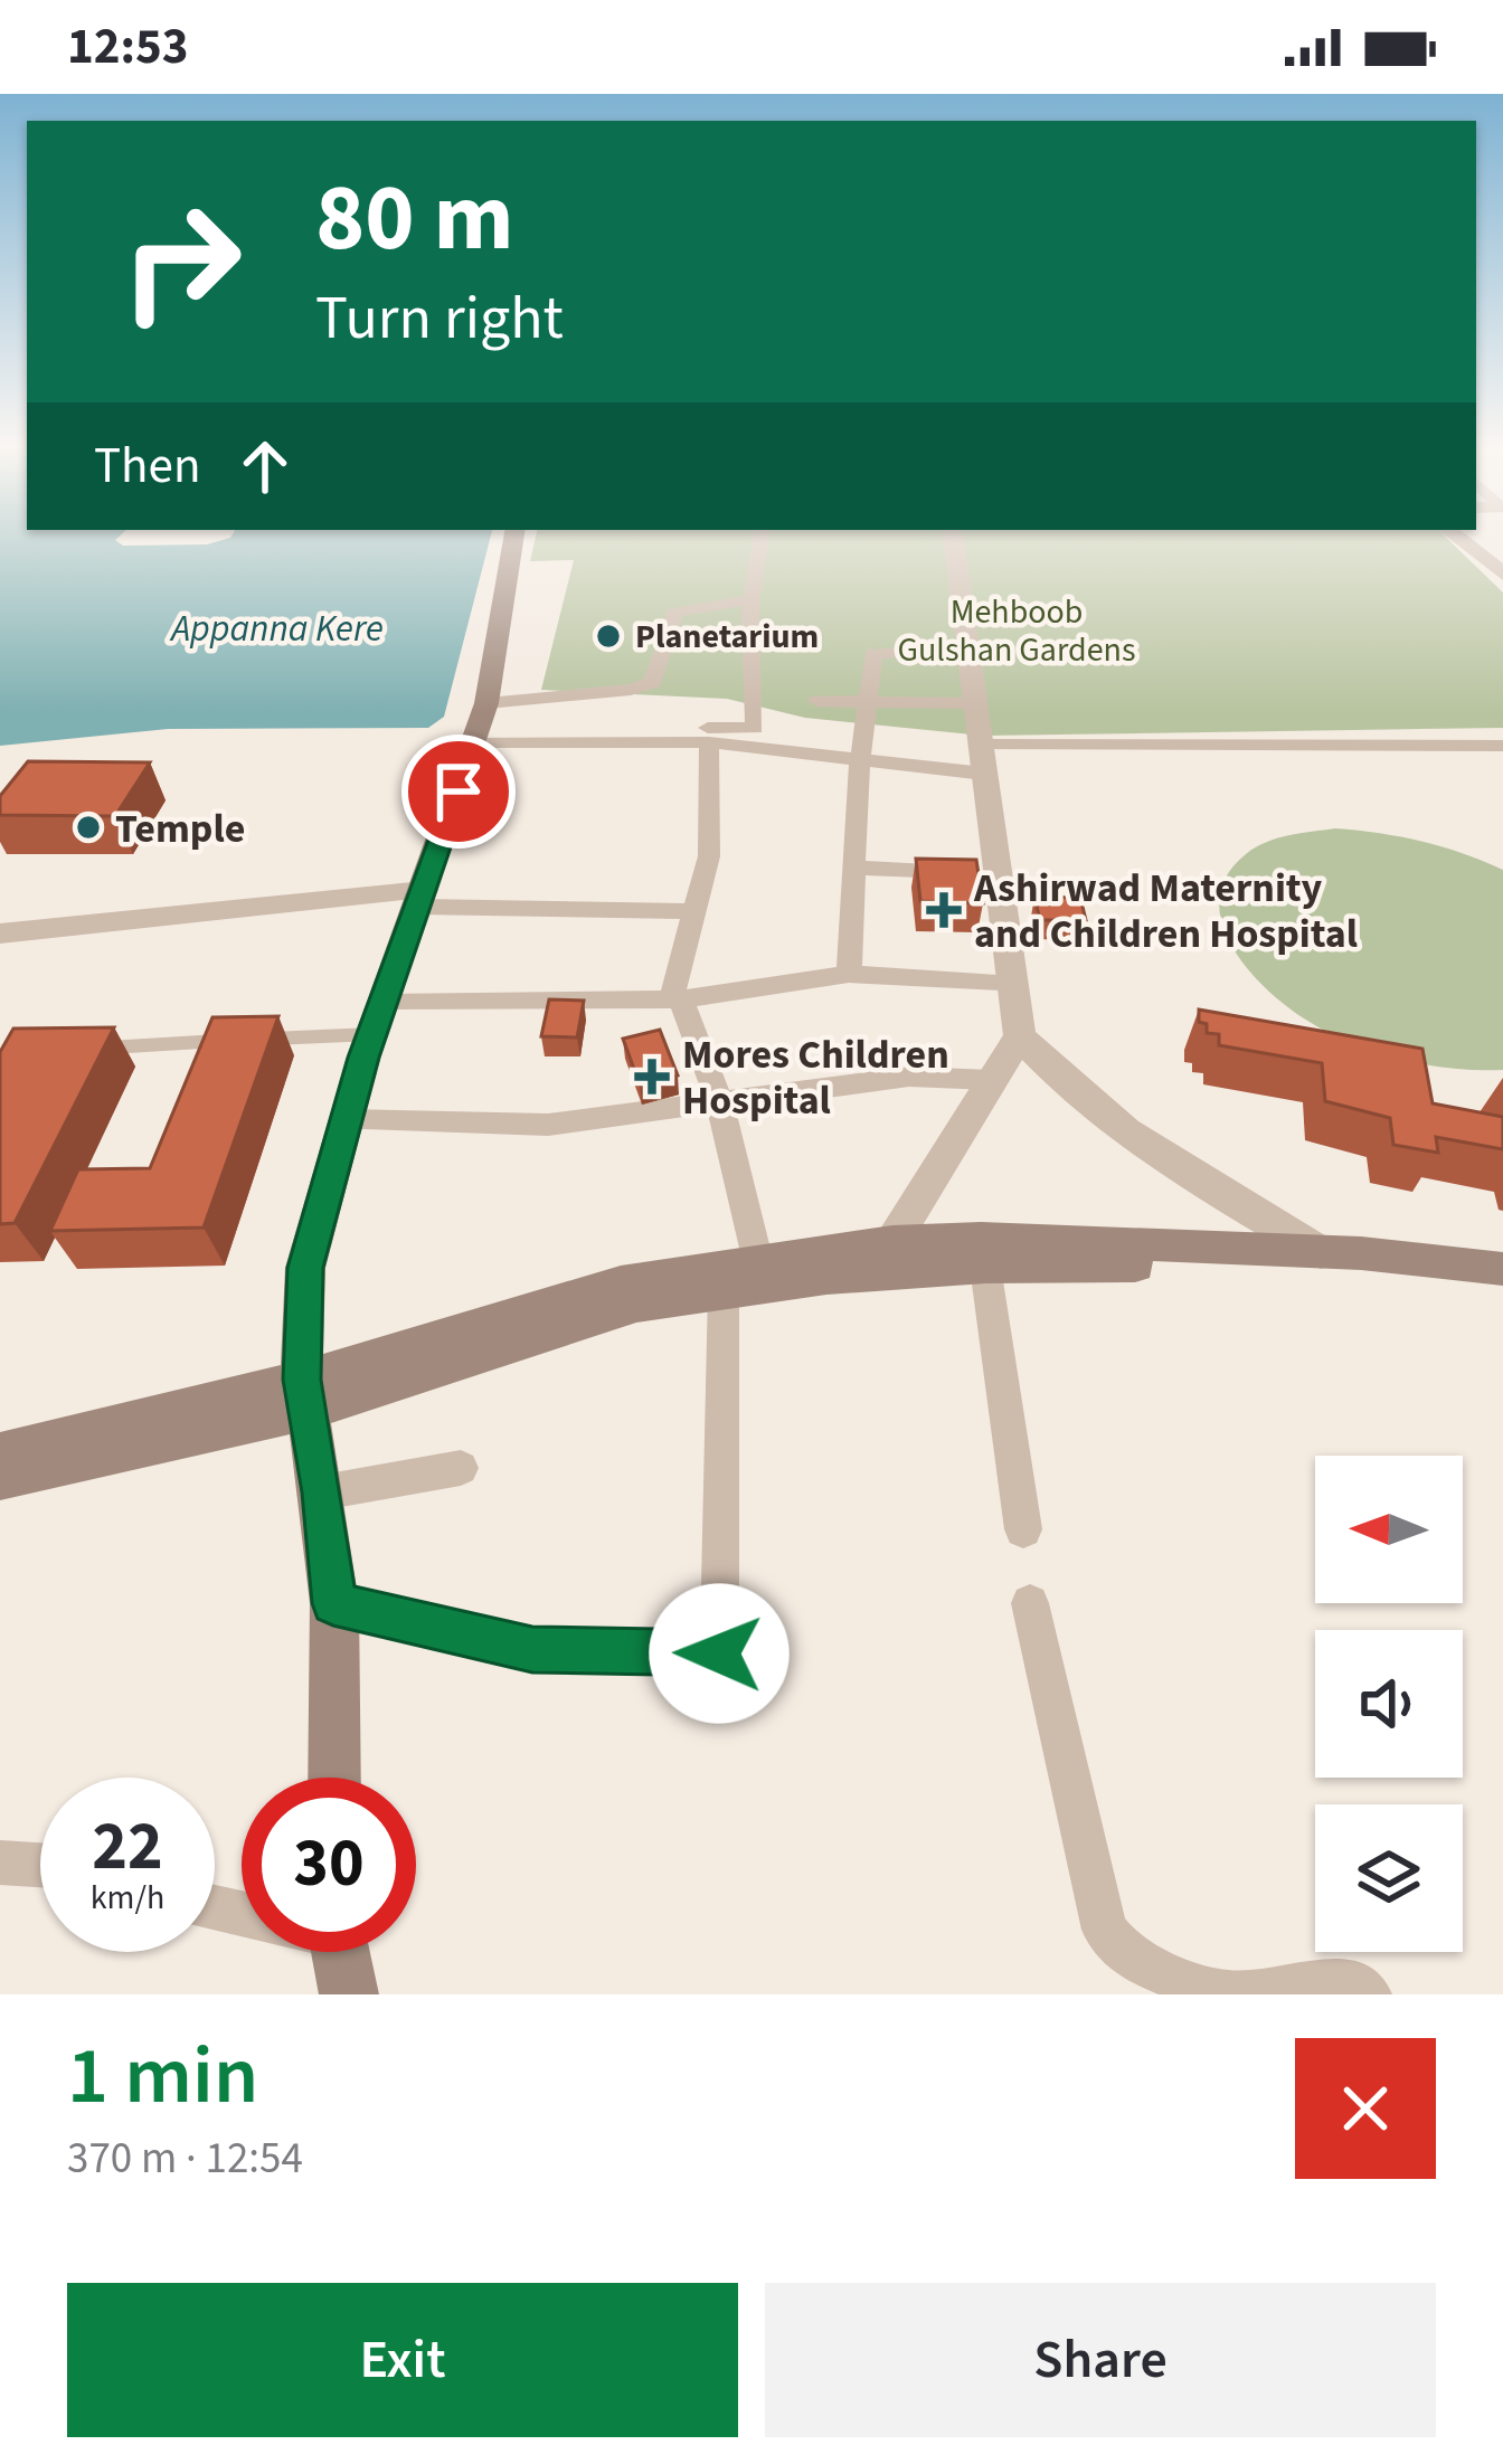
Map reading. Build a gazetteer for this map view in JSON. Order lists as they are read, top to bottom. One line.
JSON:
{"water":["Appanna Kere"],"parks":["Mehboob Gulshan Gardens"],"places":{"other":["Planetarium","Temple"],"health":["Ashirwad Maternity and Children Hospital","Mores Children Hospital"]},"north":"left","page":{"status":"12:53","turn":["80 m","Turn right"],"then":"Then","speed":"22 km/h","limit":"30","heading":["1 min","370 m · 12:54"],"buttons":["Exit","Share"]}}
